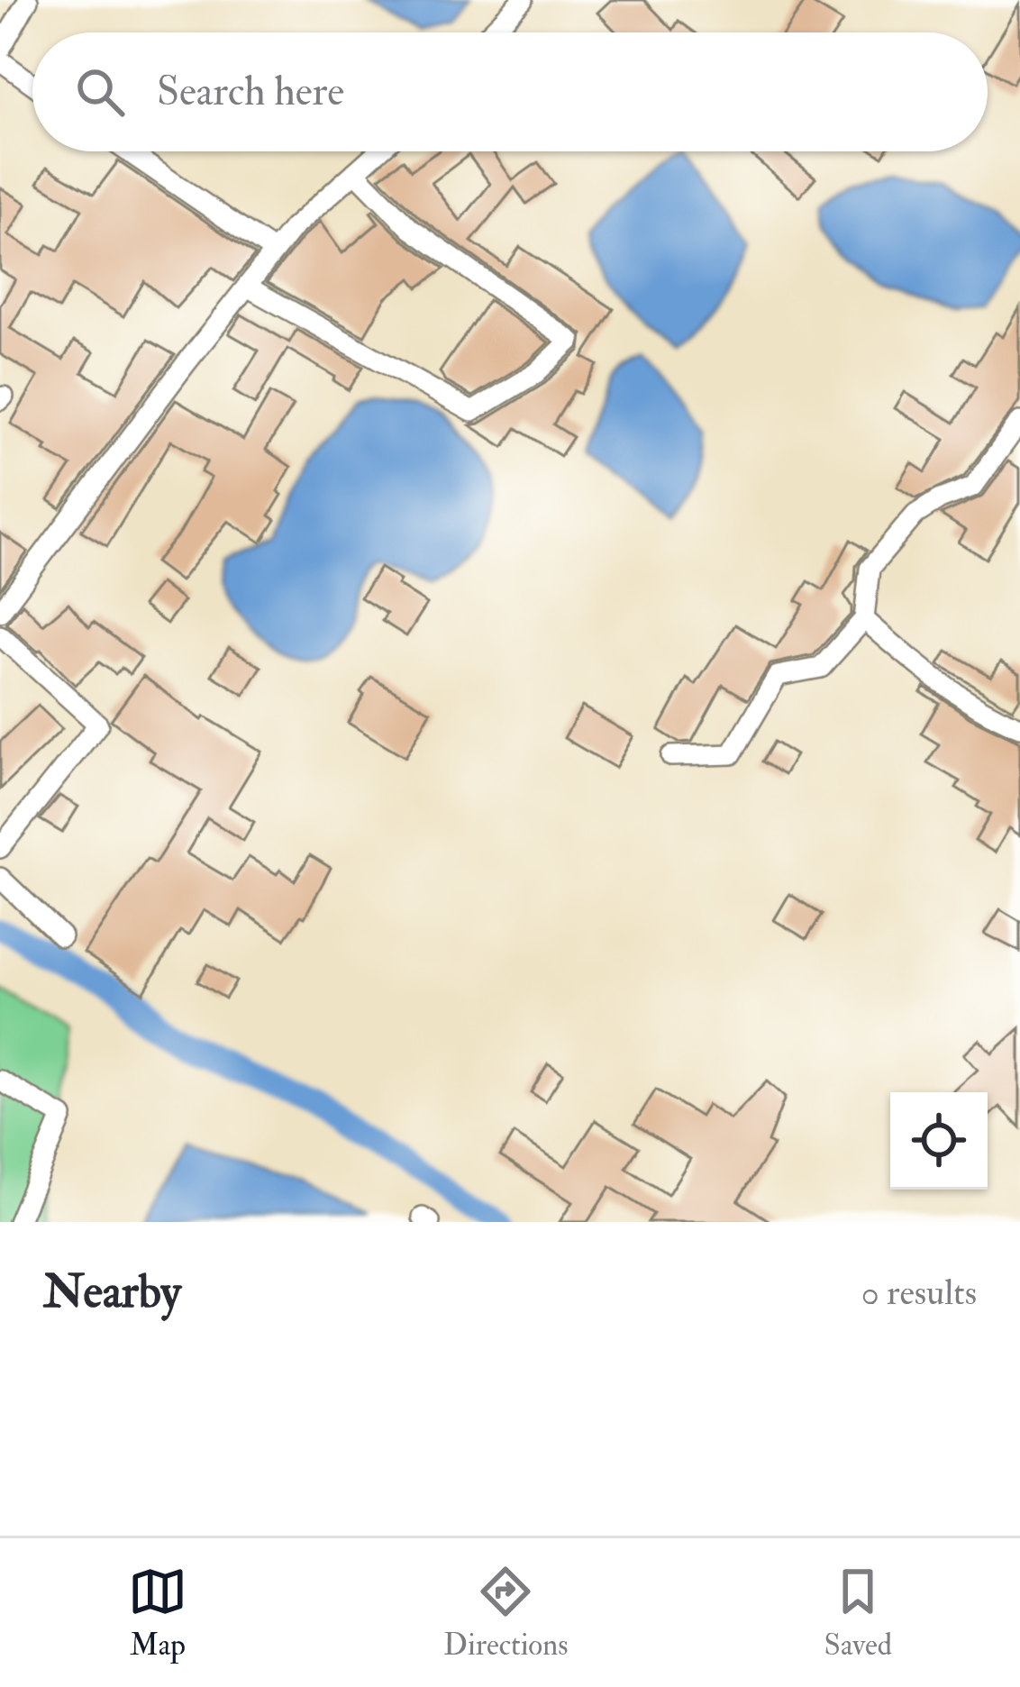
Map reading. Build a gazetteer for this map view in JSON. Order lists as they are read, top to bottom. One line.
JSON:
{"page":{"search":"Search here","heading":["Nearby","0 results"],"nav":["Map","Directions","Saved"]}}
